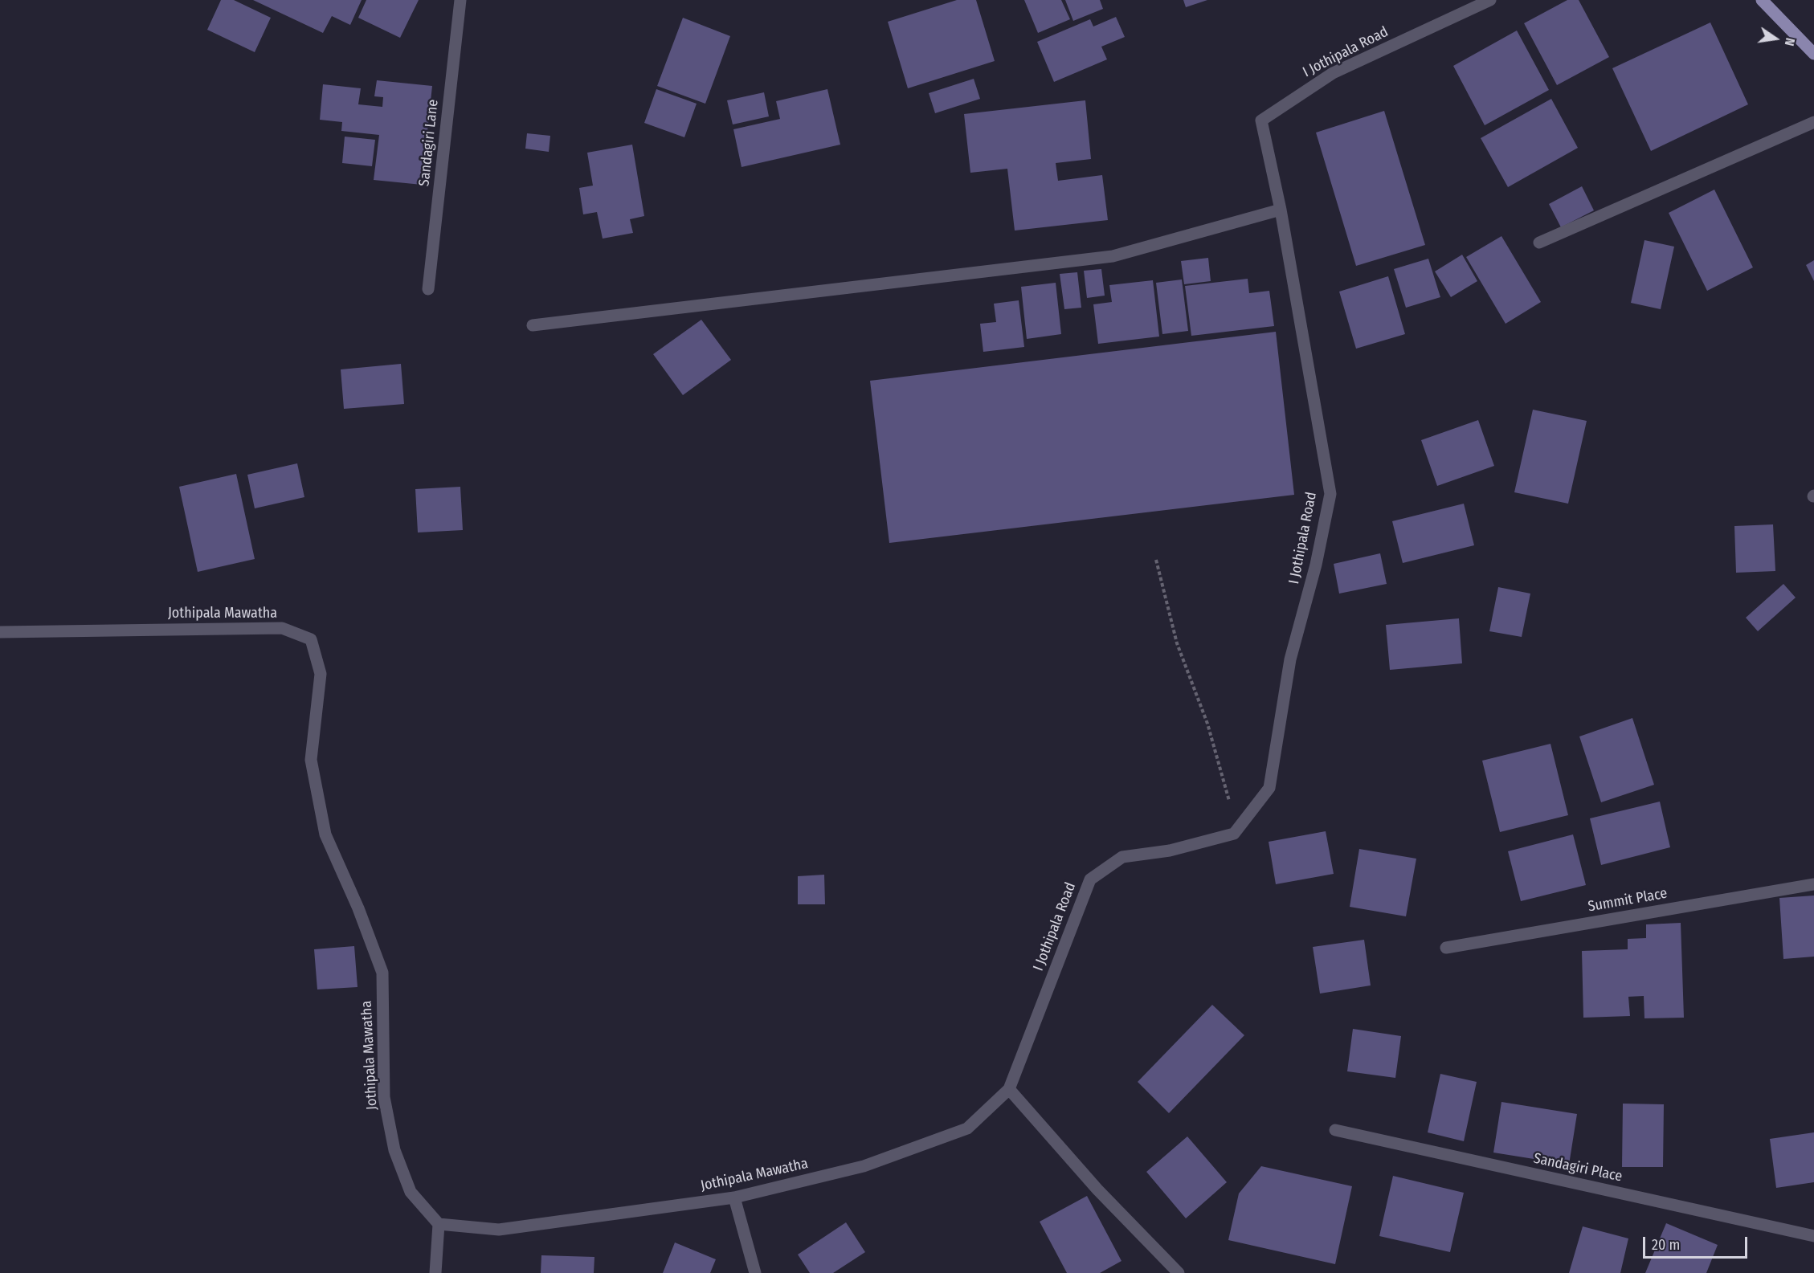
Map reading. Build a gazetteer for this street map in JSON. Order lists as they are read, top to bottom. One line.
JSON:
{"streets":{"street":["I Jothipala Road","Sandagiri Lane","Jothipala Mawatha","Summit Place","Sandagiri Place"]},"crossings":[["I Jothipala Road","Jothipala Mawatha"]],"scale_bar":"20 m","north":"right"}
